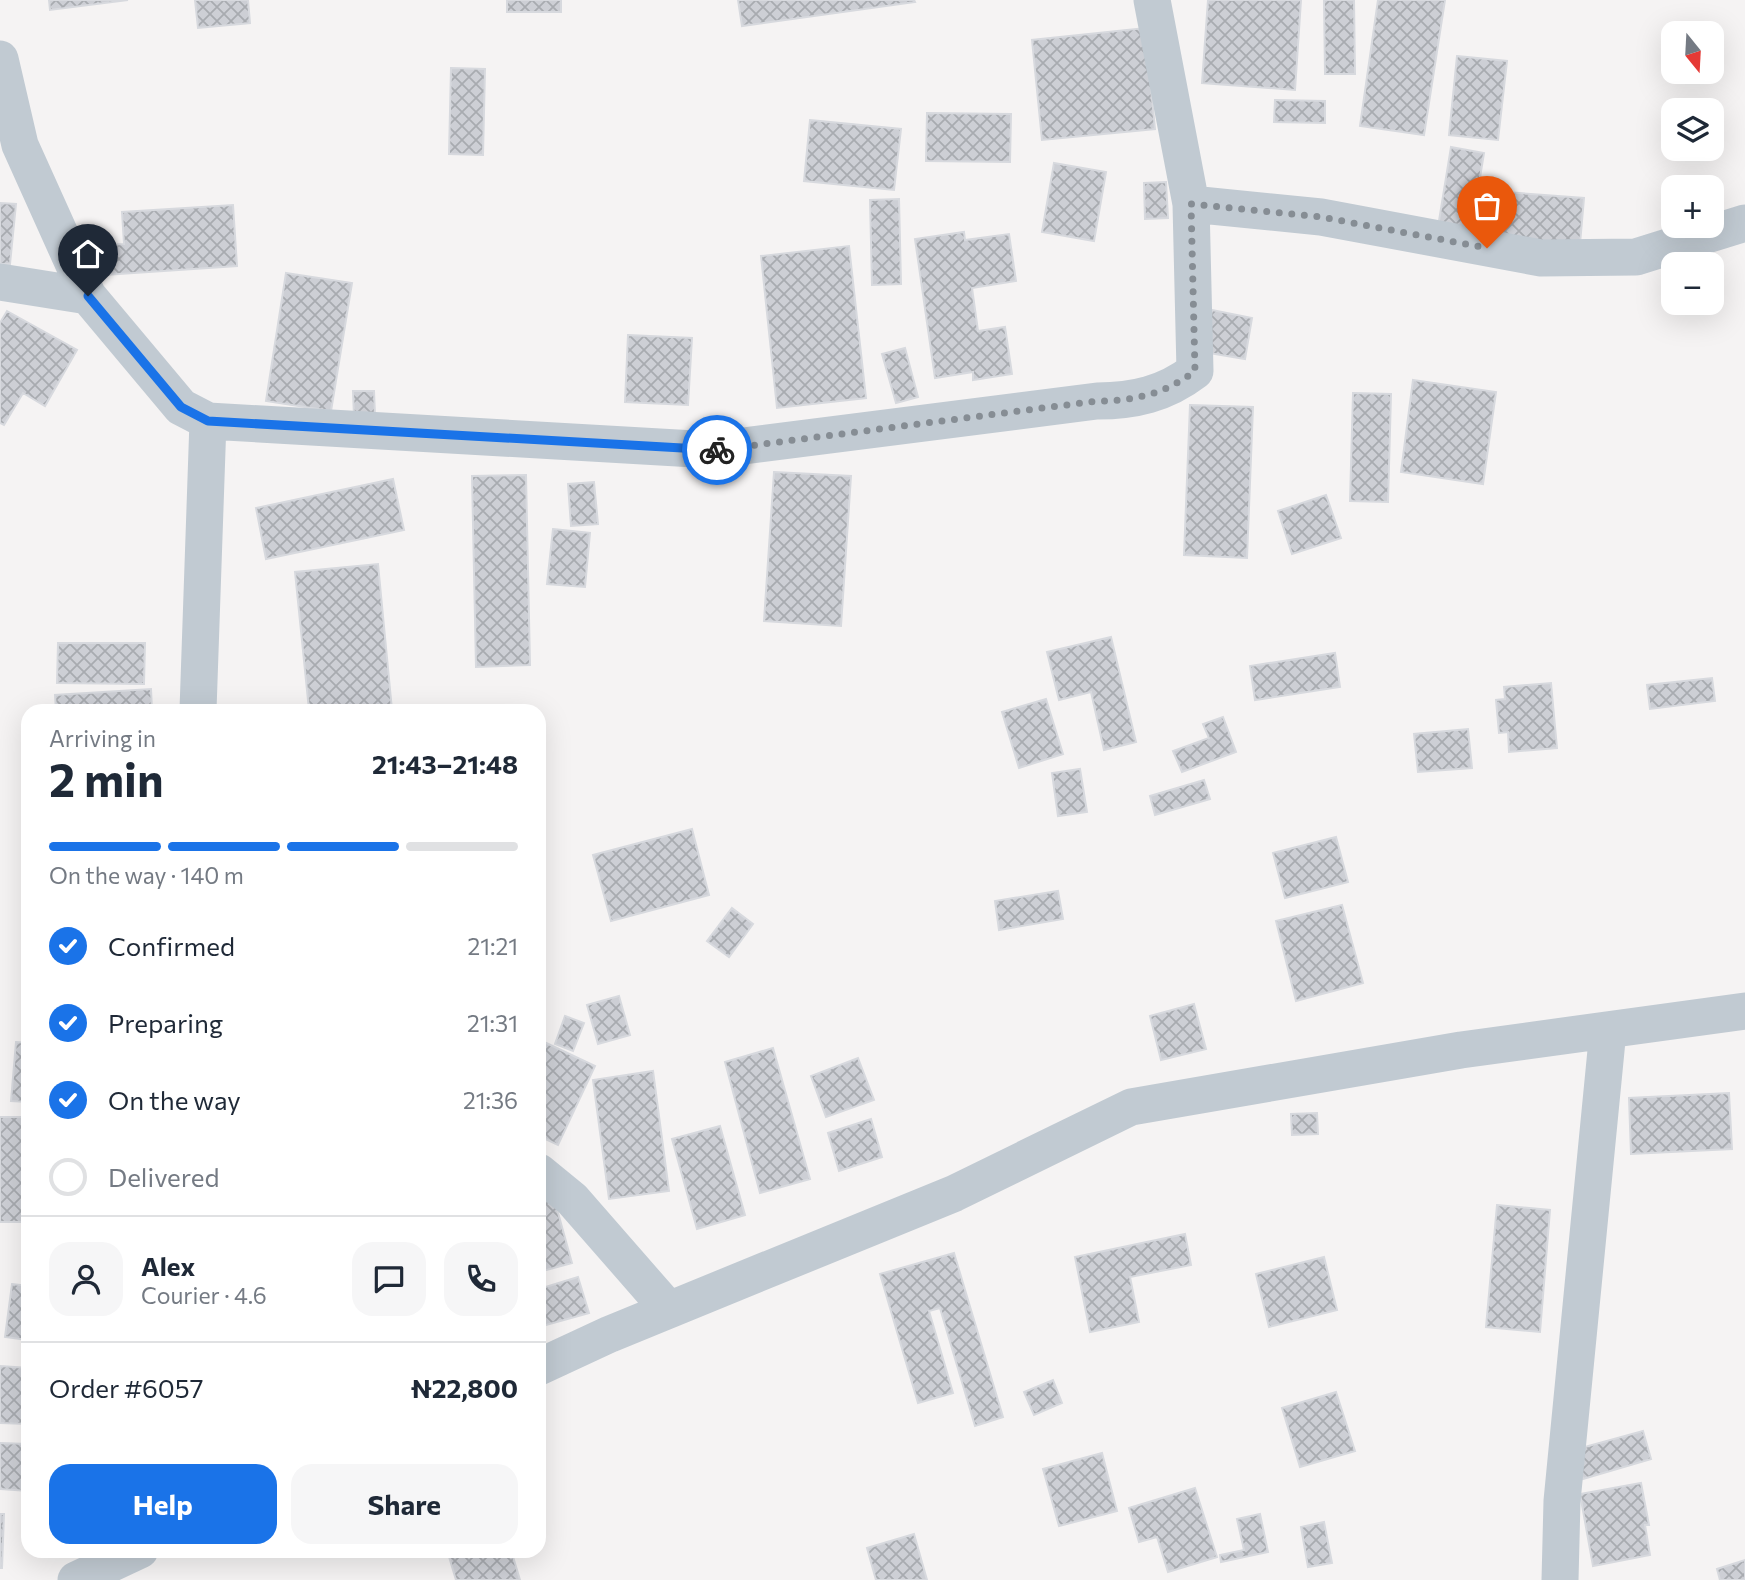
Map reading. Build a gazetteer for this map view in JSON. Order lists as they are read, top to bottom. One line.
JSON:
{"north":"bottom","page":{"map_buttons":["+","−"],"heading":["2 min","Arriving in","21:43–21:48"],"panel":["Alex","Courier · 4.6","Order #6057","₦22,800"],"bar":"On the way · 140 m","list":[["Confirmed","21:21"],["Preparing","21:31"],["On the way","21:36"],"Delivered"],"buttons":["Help","Share"]}}
